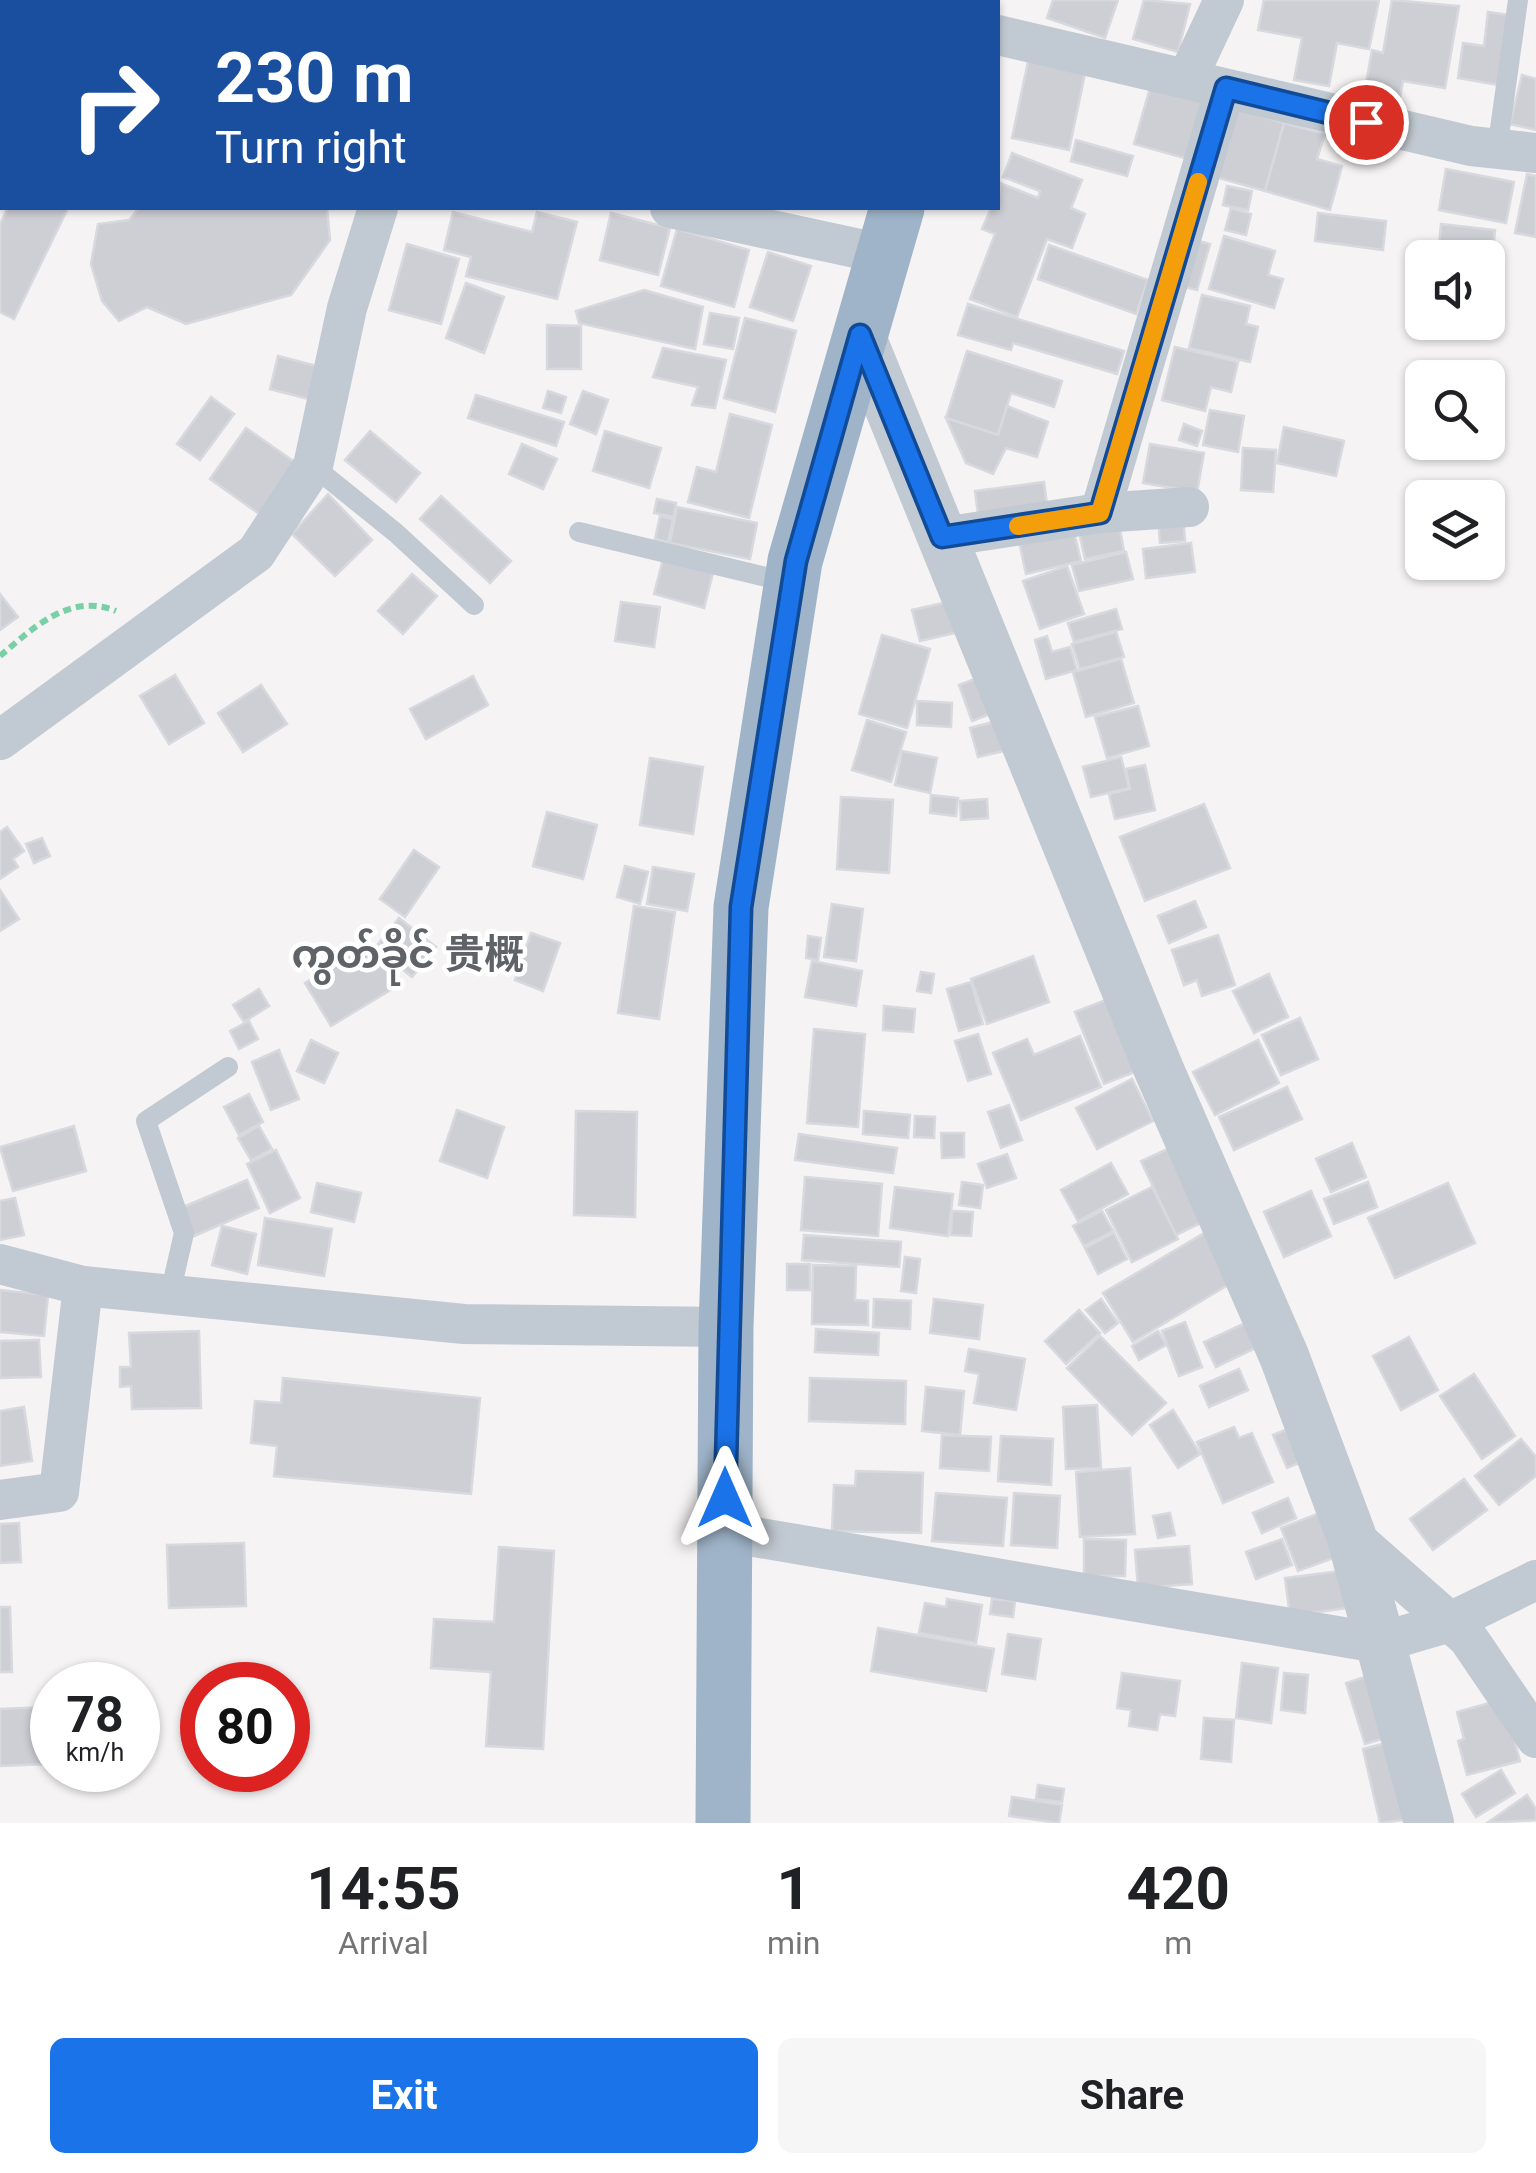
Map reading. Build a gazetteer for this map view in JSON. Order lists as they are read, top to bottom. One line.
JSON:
{"districts":["ကွတ်ခိုင် 贵概"],"page":{"turn":["230 m","Turn right"],"speed":"78 km/h","limit":"80","eta":["14:55","Arrival","1","min","420","m"],"buttons":["Exit","Share"]}}
